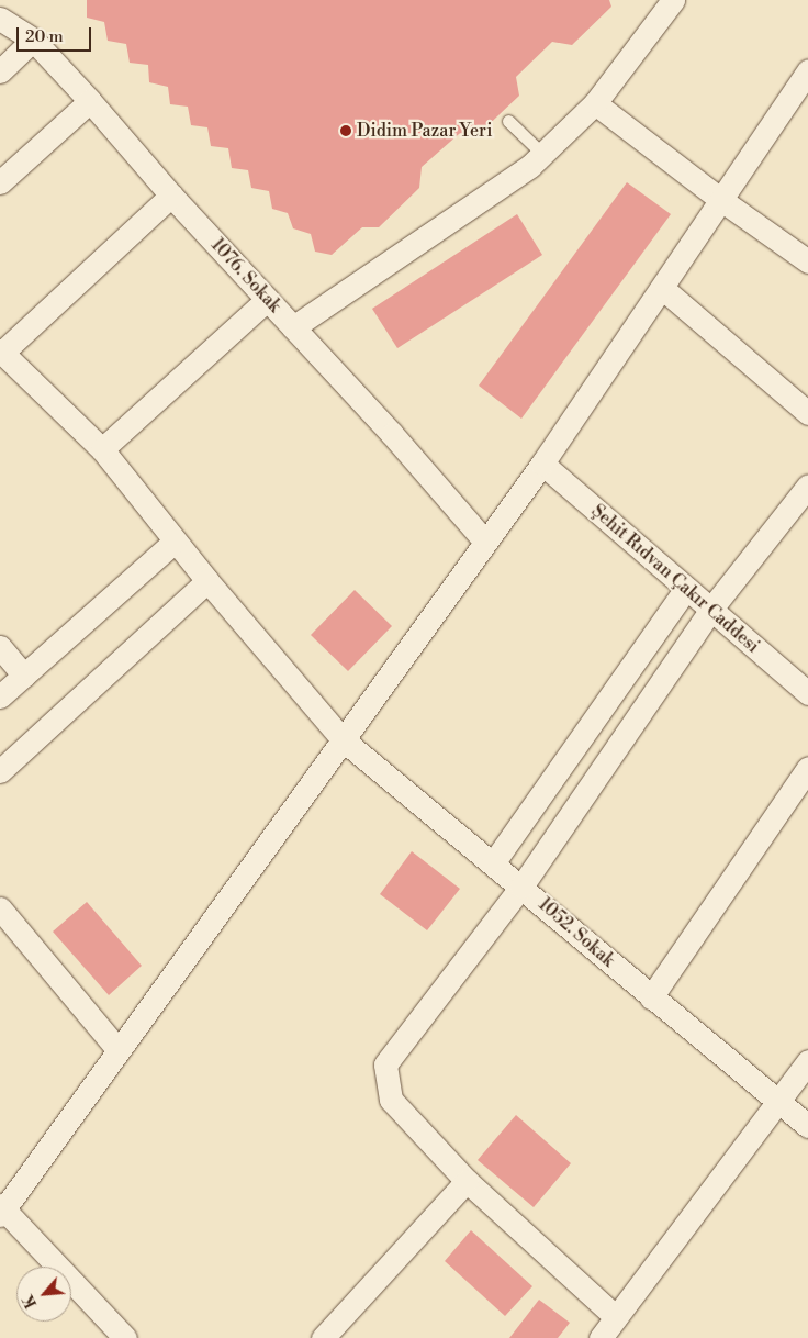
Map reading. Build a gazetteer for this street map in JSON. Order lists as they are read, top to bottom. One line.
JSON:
{"streets":{"street":["1076. Sokak","Şehit Rıdvan Çakır Caddesi","1052. Sokak"]},"places":["Didim Pazar Yeri"],"scale_bar":"20 m","north":"bottom left"}
